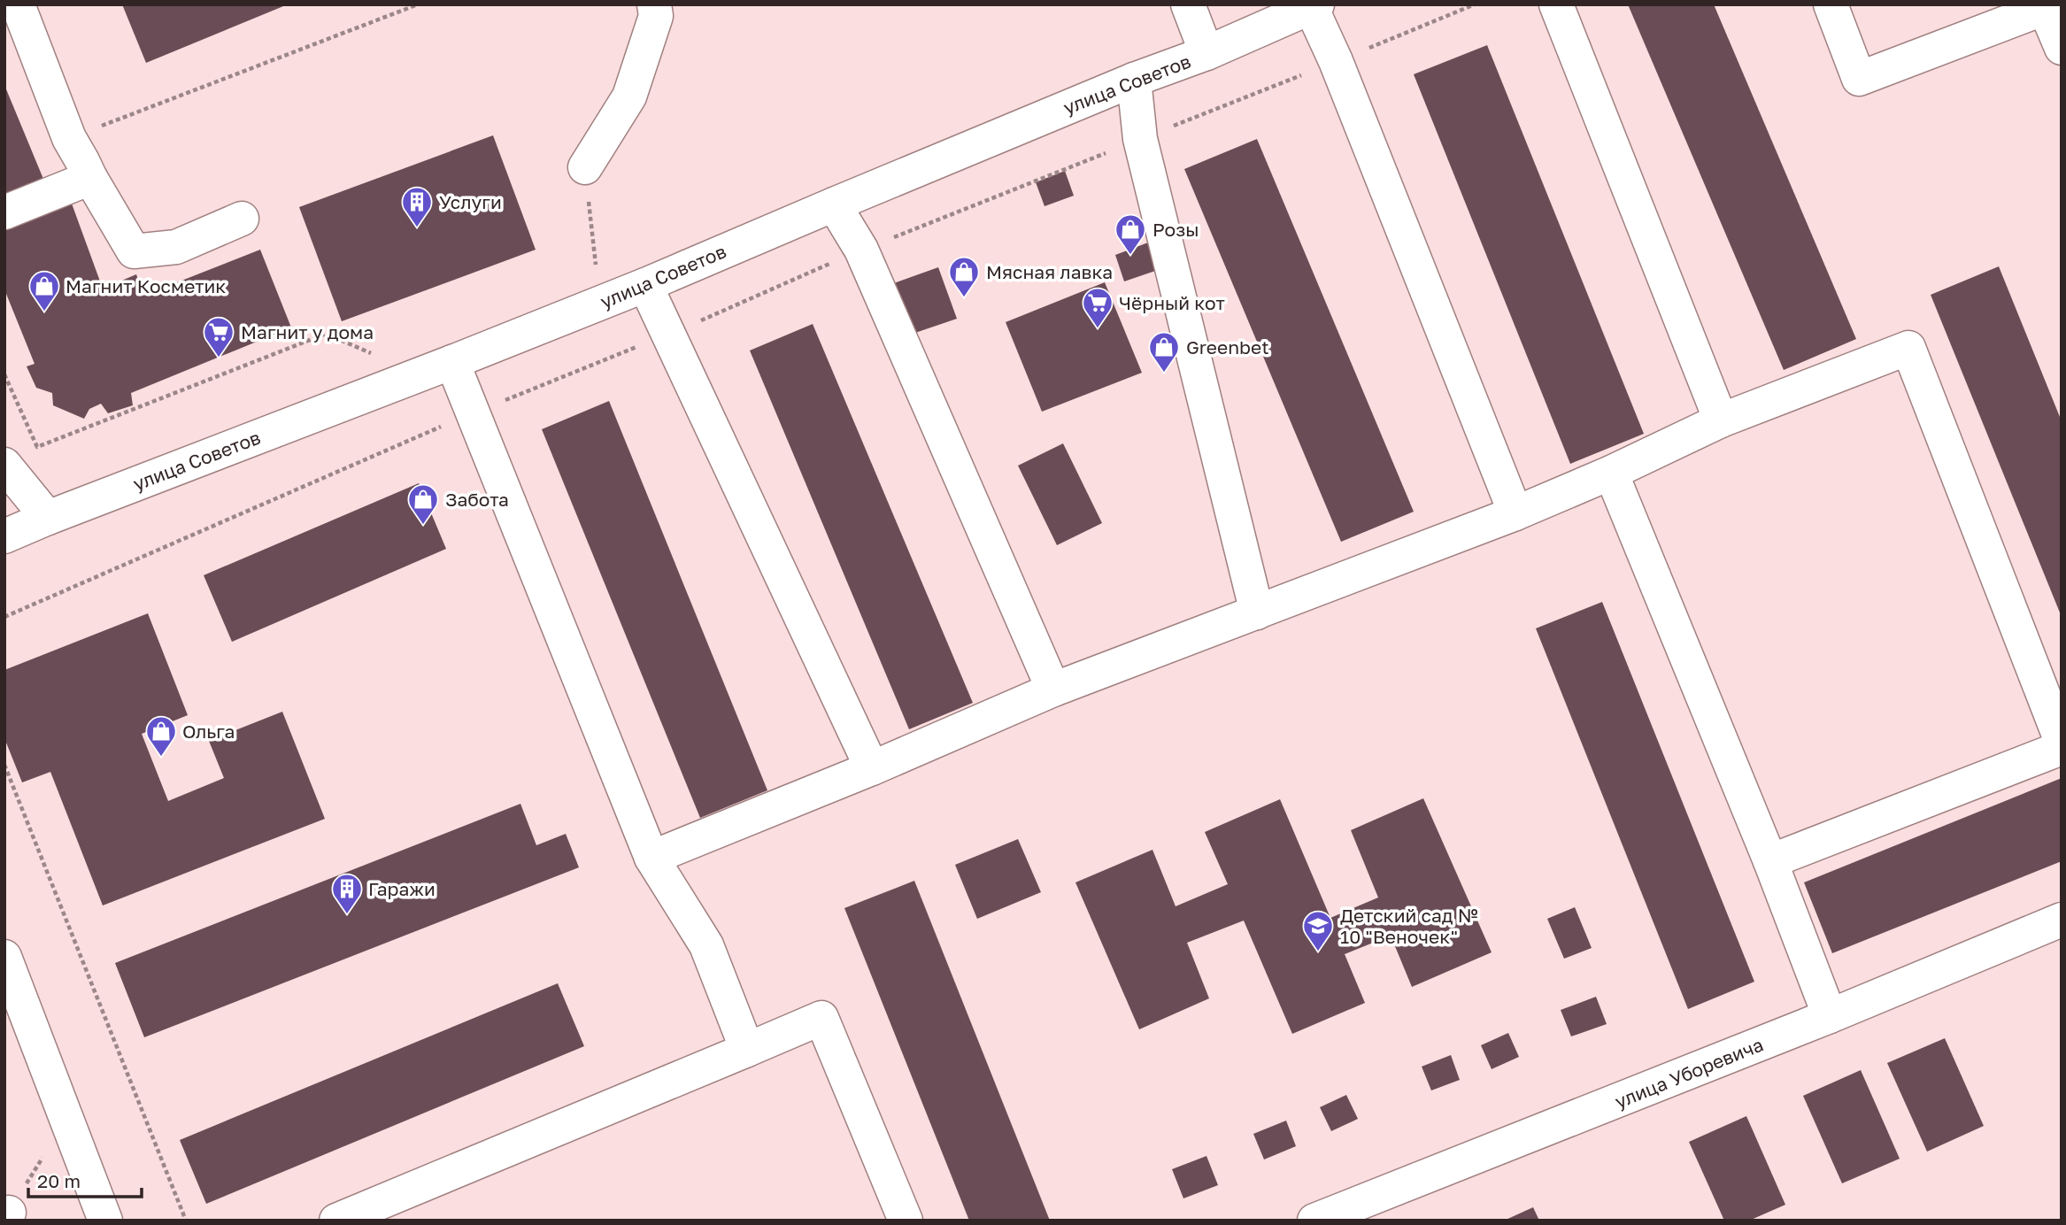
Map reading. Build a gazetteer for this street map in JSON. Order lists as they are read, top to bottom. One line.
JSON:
{"streets":{"street":["улица Советов","улица Уборевича"]},"places":{"building":["Услуги","Гаражи"],"shop":["Розы","Мясная лавка","Магнит Косметик","Greenbet","Забота","Ольга"],"supermarket":["Чёрный кот","Магнит у дома"],"school or university":["Детский сад № 10 \"Веночек\""]},"scale_bar":"20 m"}
